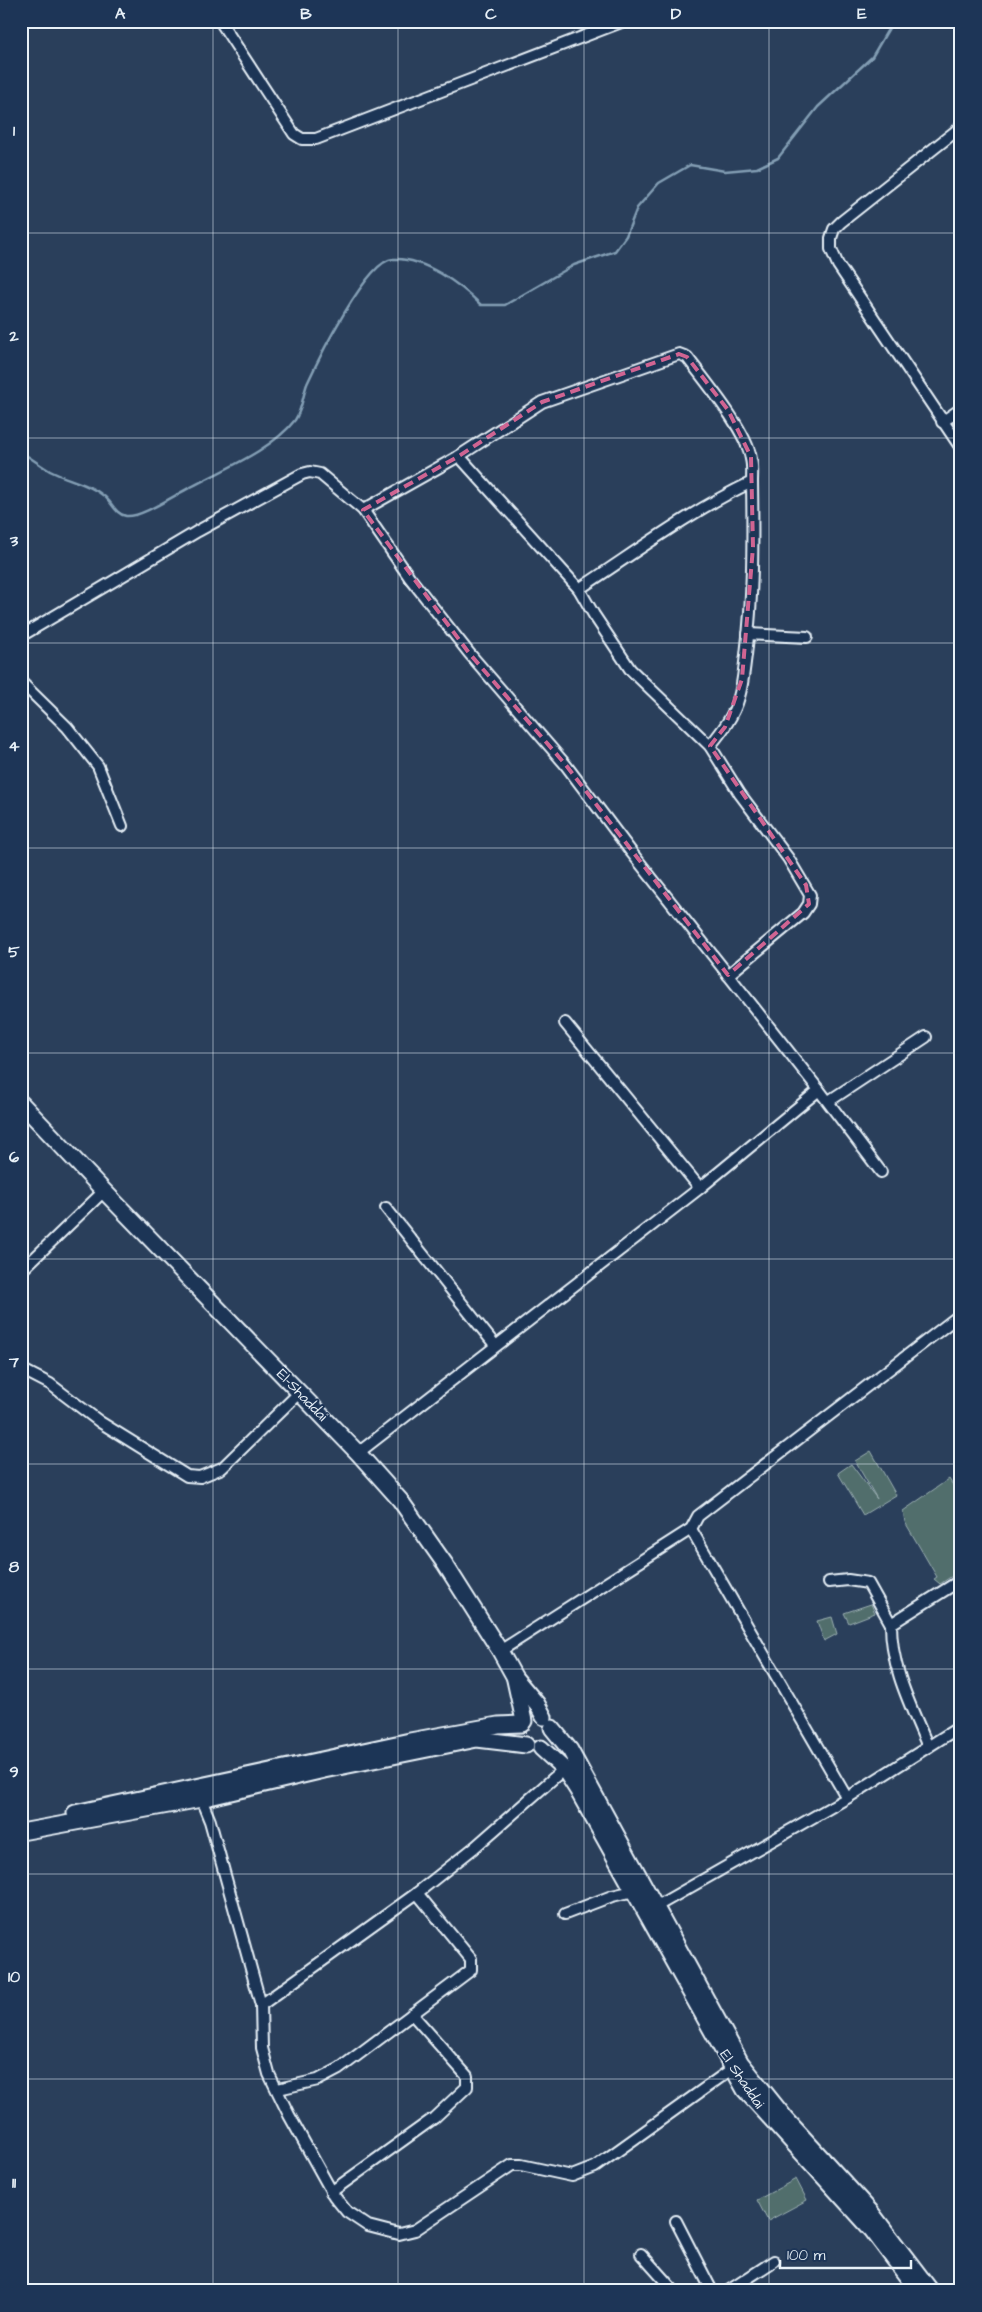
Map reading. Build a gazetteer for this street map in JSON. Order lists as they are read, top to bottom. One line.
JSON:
{"streets":{"street":["El-Shaddai","El Shaddai"]},"scale_bar":"100 m","grid":{"columns":["A","B","C","D","E"],"rows":["1","2","3","4","5","6","7","8","9","10","11"]}}
